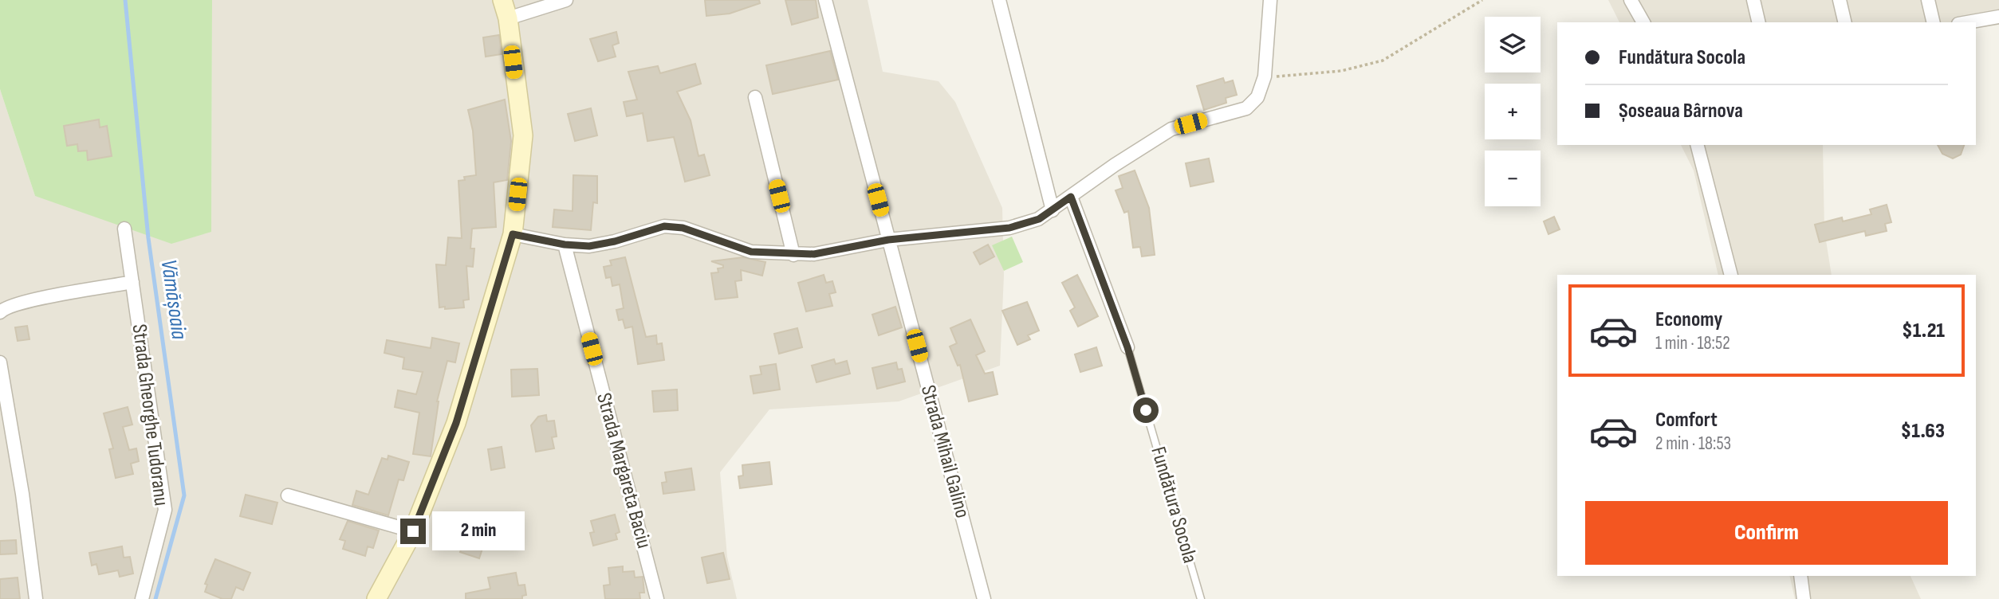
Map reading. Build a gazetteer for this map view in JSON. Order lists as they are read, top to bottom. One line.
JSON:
{"streets":{"street":["Strada Gheorghe Tudoranu","Strada Mihail Galino","Strada Margareta Baciu"],"lane":["Fundătura Socola"]},"water":["Vămășoaia"],"page":{"map_buttons":["+","−"],"banner":["Fundătura Socola","Șoseaua Bârnova"],"list":[{"name":"Economy","note":"1 min · 18:52","value":"$1.21"},{"name":"Comfort","note":"2 min · 18:53","value":"$1.63"}],"buttons":"Confirm","bubble":"2 min"}}
